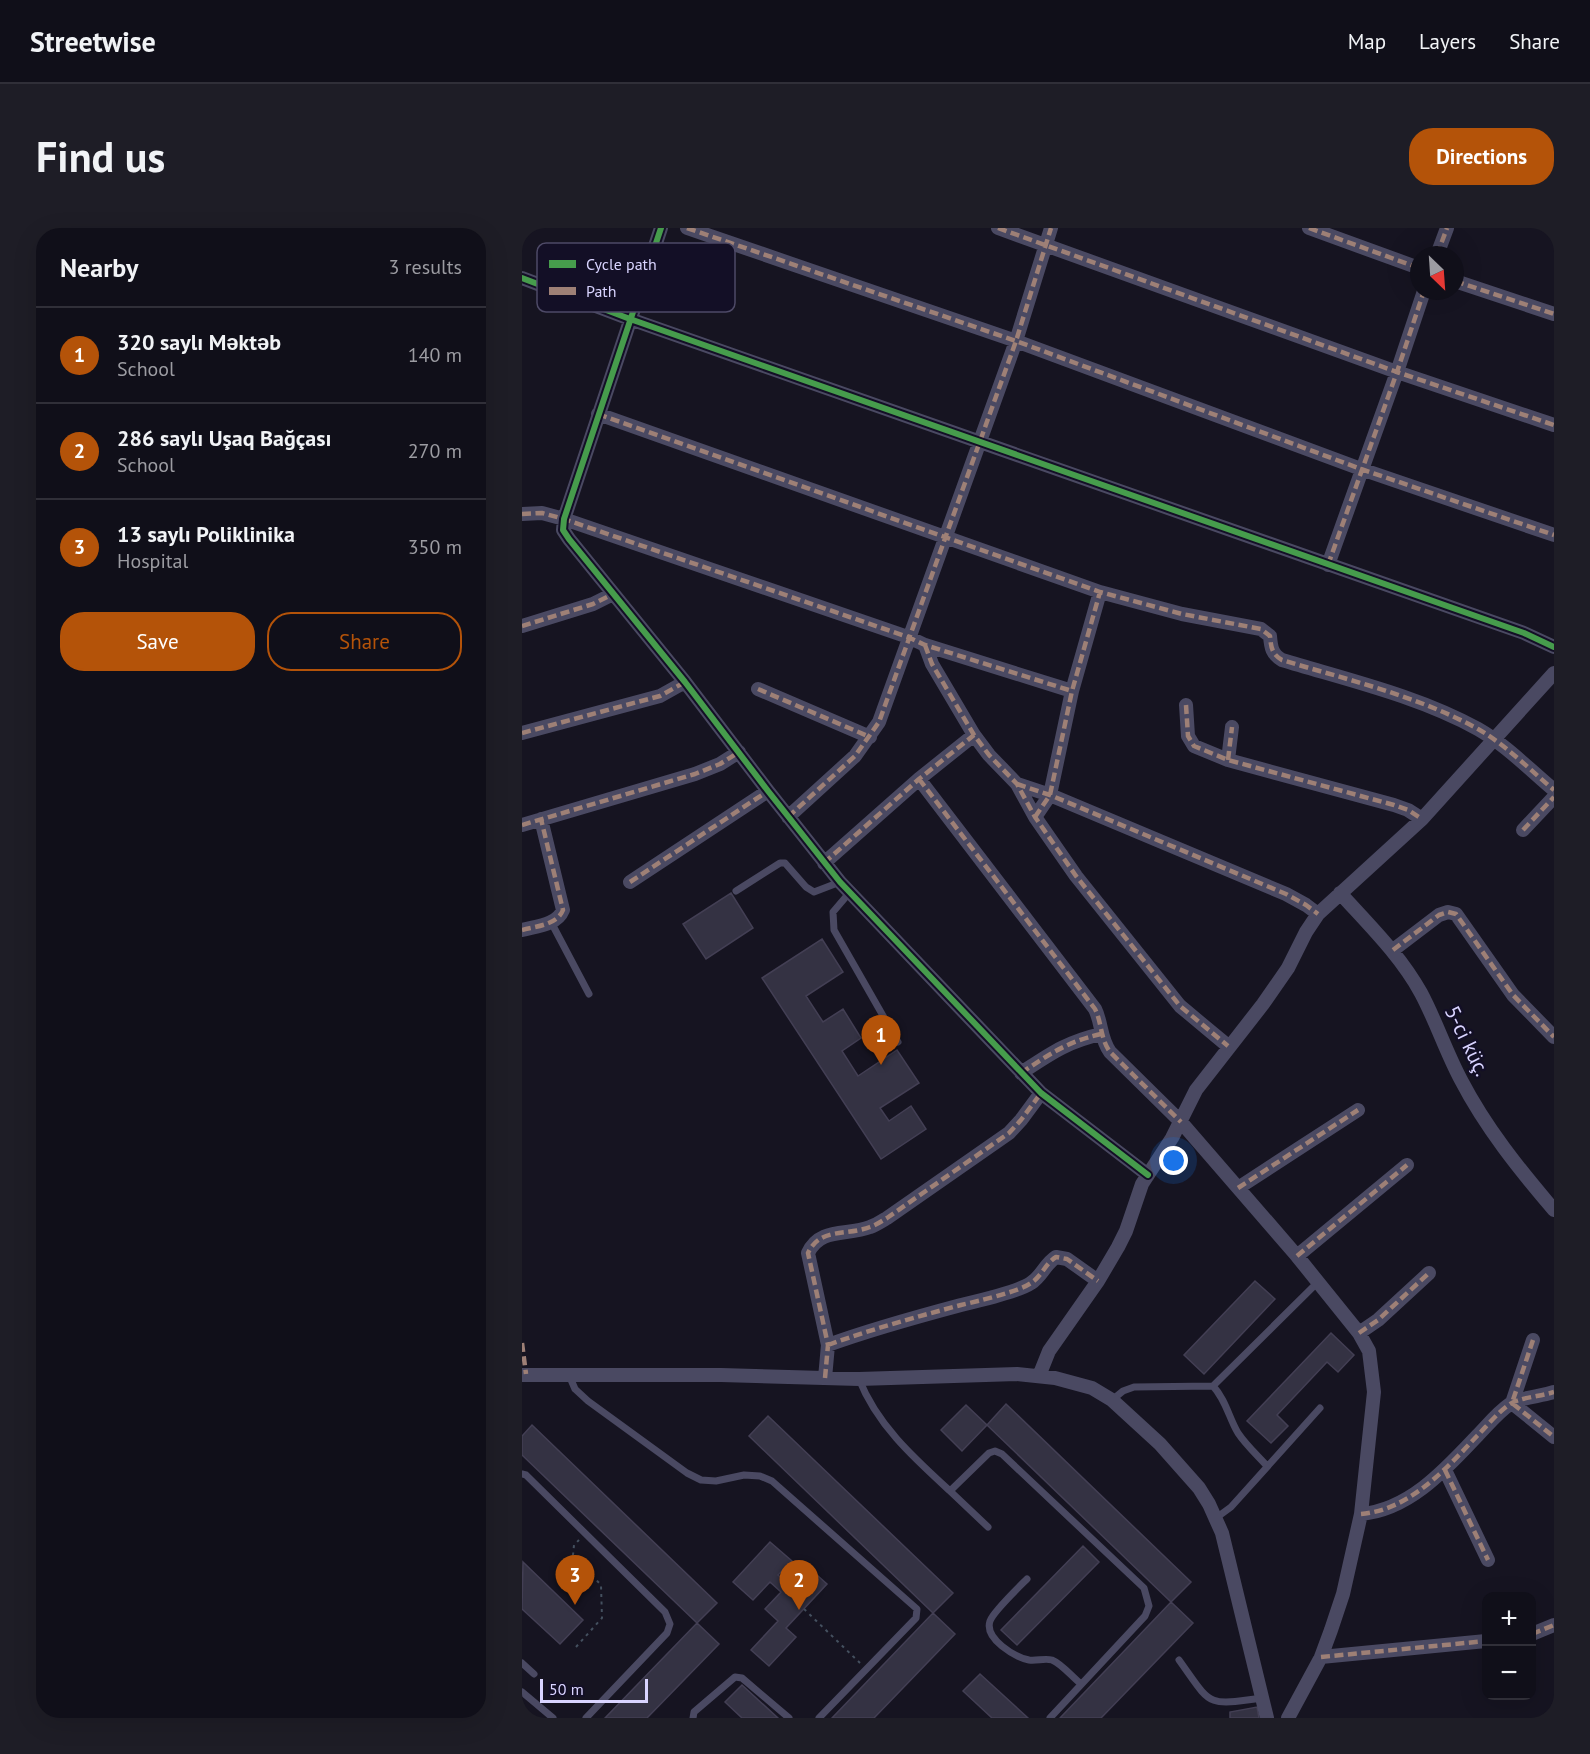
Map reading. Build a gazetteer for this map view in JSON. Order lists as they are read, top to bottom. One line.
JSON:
{"streets":{"street":["5-ci küç."]},"legend":["Cycle path","Path"],"scale_bar":"50 m","north":"bottom right","page":{"header":"Streetwise","nav":["Map","Layers","Share"],"buttons":["Directions",["Save","Share"]],"title":"Find us","heading":["Nearby","3 results"],"list":[{"mark":"1","name":"320 saylı Məktəb","note":"School","value":"140 m"},{"mark":"2","name":"286 saylı Uşaq Bağçası","note":"School","value":"270 m"},{"mark":"3","name":"13 saylı Poliklinika","note":"Hospital","value":"350 m"}],"pins":["1","3","2"],"map_buttons":["+","−"],"scale":"50 m"}}
